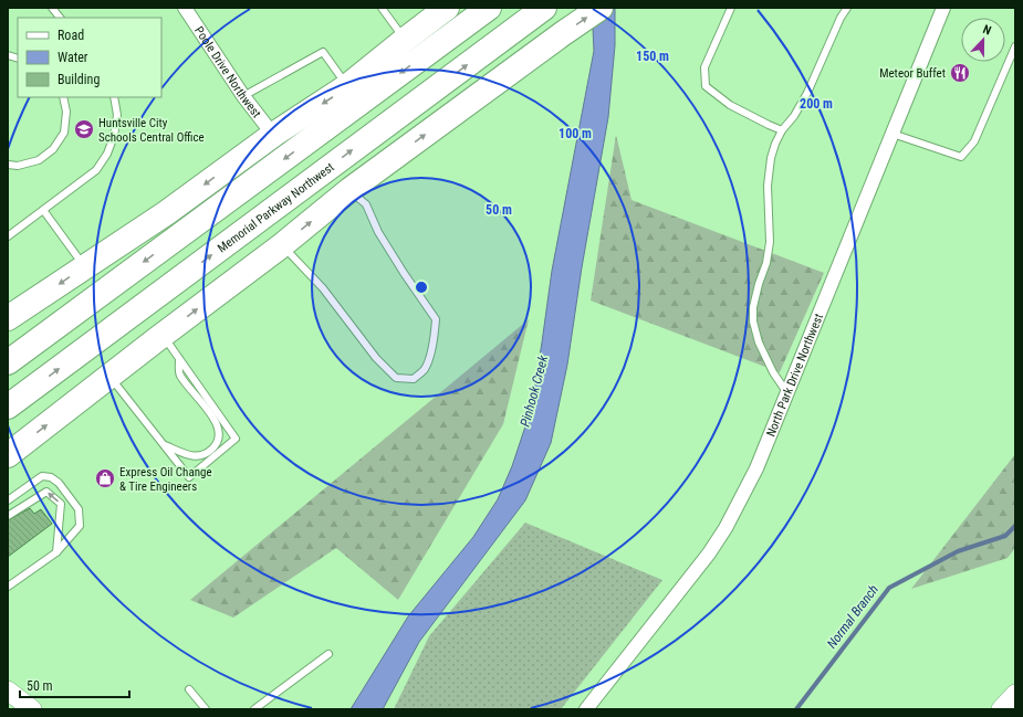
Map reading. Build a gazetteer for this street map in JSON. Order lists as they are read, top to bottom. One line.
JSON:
{"streets":{"highway":["Memorial Parkway Northwest"],"street":["Poole Drive Northwest","North Park Drive Northwest"]},"water":["Pinhook Creek","Normal Branch"],"places":{"restaurant":["Meteor Buffet"],"school or university":["Huntsville City Schools Central Office"],"shop":["Express Oil Change & Tire Engineers"]},"legend":["Road","Water","Building"],"scale_bar":"50 m","north":"top","rings":["150 m","200 m","100 m","50 m"]}
